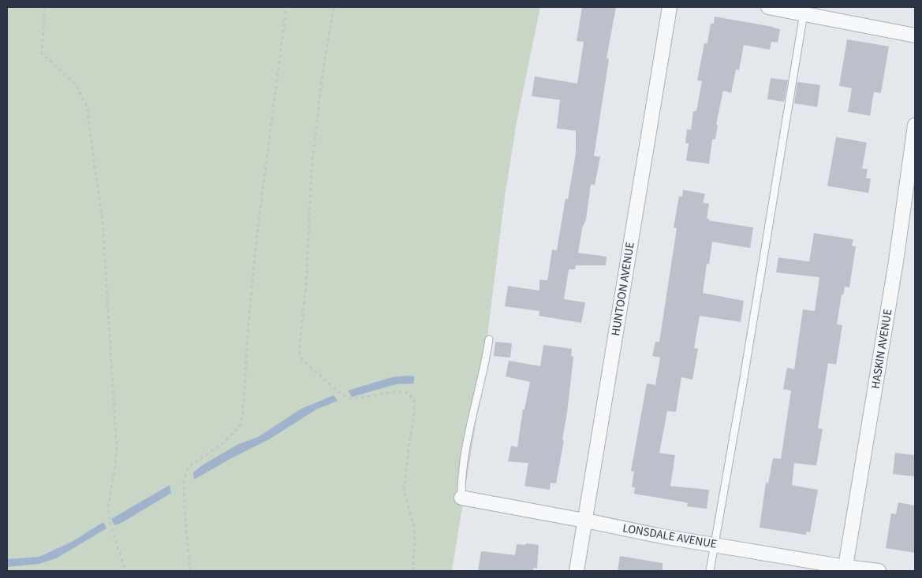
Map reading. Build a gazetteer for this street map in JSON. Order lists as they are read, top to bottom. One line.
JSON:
{"streets":{"street":["HUNTOON AVENUE","HASKIN AVENUE","LONSDALE AVENUE"]},"crossings":[["HUNTOON AVENUE","LONSDALE AVENUE"],["HASKIN AVENUE","LONSDALE AVENUE"]]}
